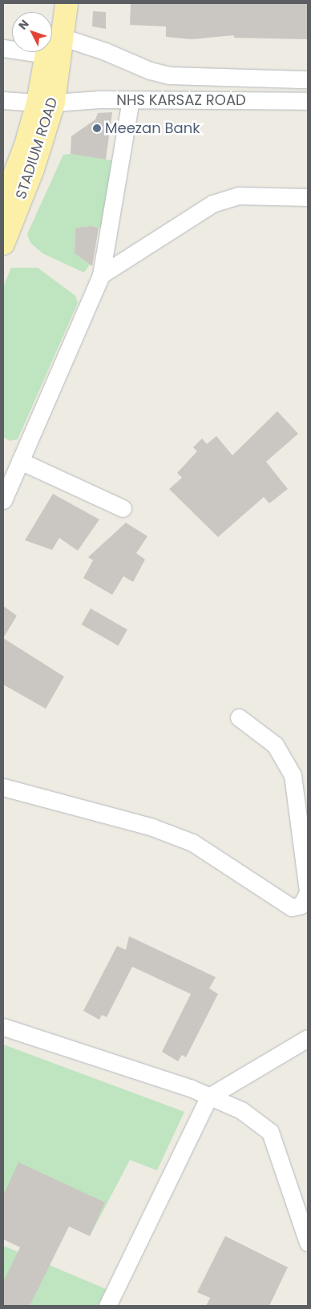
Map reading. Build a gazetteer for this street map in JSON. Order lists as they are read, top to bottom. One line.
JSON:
{"streets":{"main road":["STADIUM ROAD"],"street":["NHS KARSAZ ROAD"]},"crossings":[["NHS KARSAZ ROAD","STADIUM ROAD"]],"places":["Meezan Bank"],"north":"top left"}
